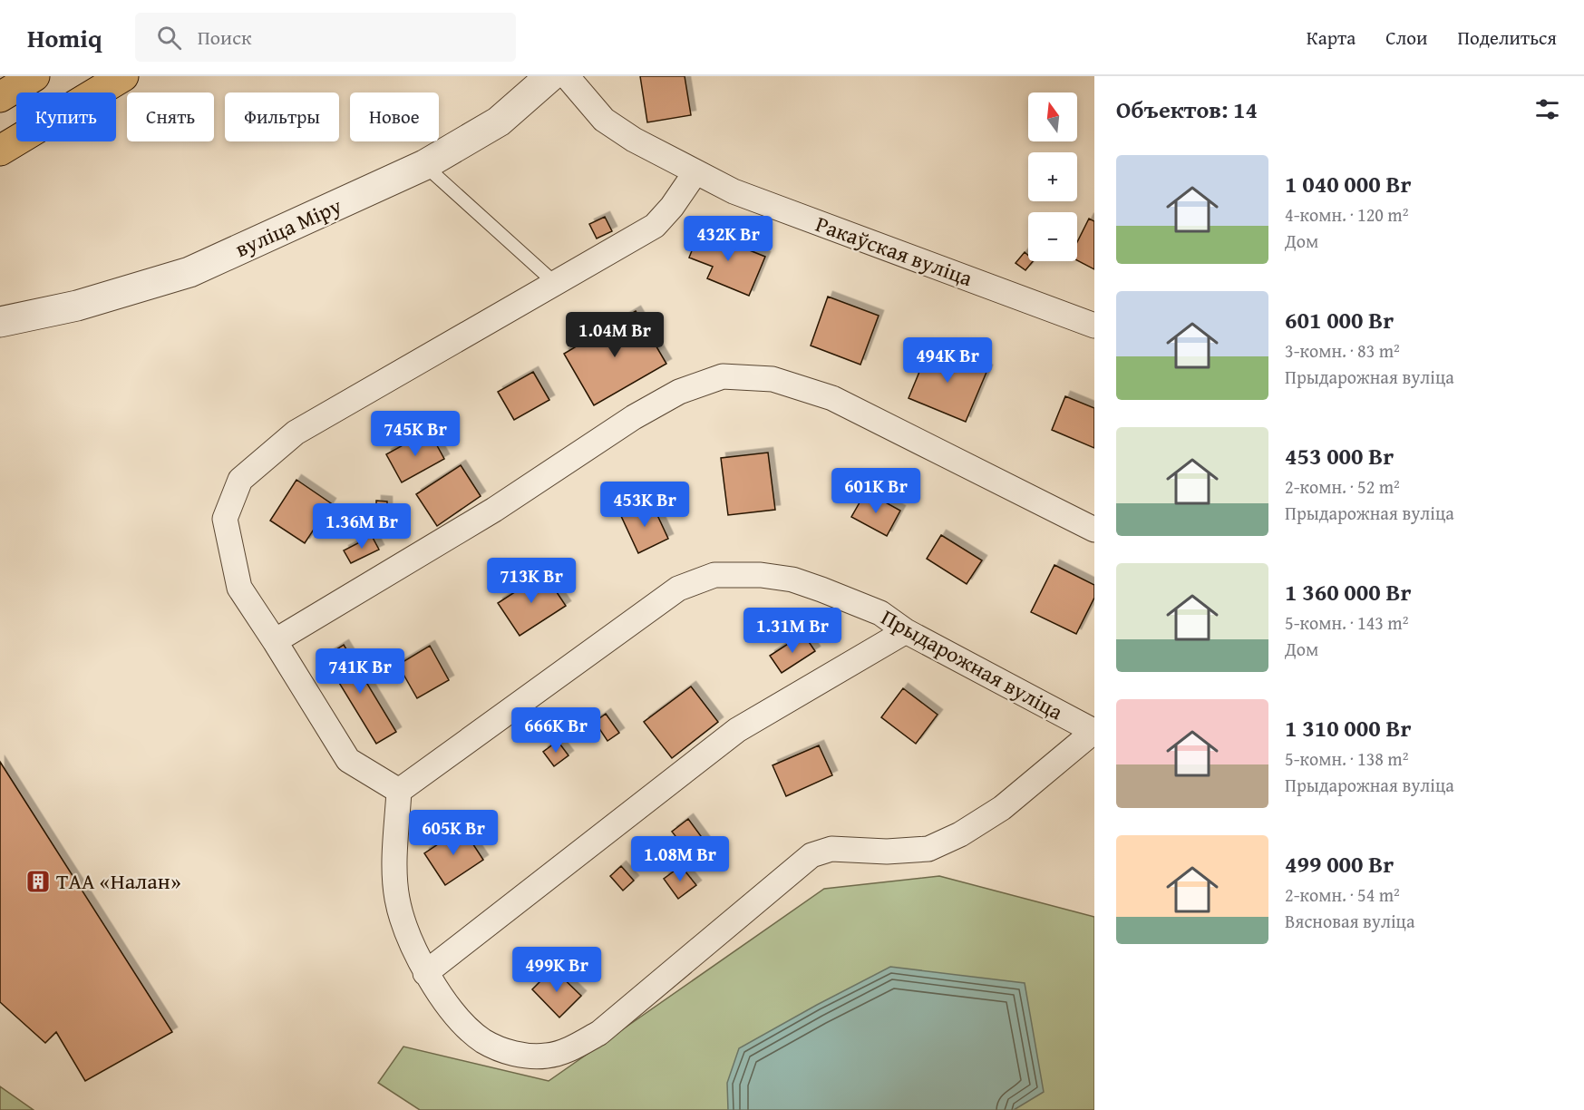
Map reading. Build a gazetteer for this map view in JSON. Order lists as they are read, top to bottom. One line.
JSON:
{"streets":{"street":["вуліца Міру","Ракаўская вуліца","Прыдарожная вуліца"]},"places":{"building":["ТАА «Налан»"]},"north":"top","page":{"header":"Homiq","search":"Поиск","nav":["Карта","Слои","Поделиться"],"heading":"Объектов: 14","map_buttons":["+","−"],"chip":["Купить","Снять","Фильтры","Новое"],"list":[{"name":"1 040 000 Br","note":"4-комн. · 120 m² · Дом"},{"name":"601 000 Br","note":"3-комн. · 83 m² · Прыдарожная вуліца"},{"name":"453 000 Br","note":"2-комн. · 52 m² · Прыдарожная вуліца"},{"name":"1 360 000 Br","note":"5-комн. · 143 m² · Дом"},{"name":"1 310 000 Br","note":"5-комн. · 138 m² · Прыдарожная вуліца"},{"name":"499 000 Br","note":"2-комн. · 54 m² · Вясновая вуліца"}],"price":["432K Br","1.04M Br","494K Br","745K Br","601K Br","453K Br","1.36M Br","713K Br","1.31M Br","741K Br","666K Br","605K Br","1.08M Br","499K Br"]}}
